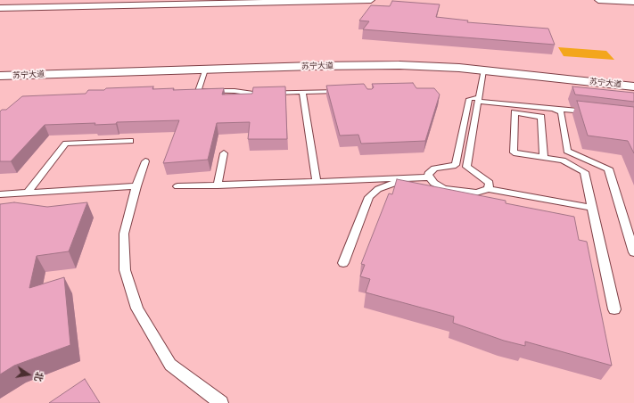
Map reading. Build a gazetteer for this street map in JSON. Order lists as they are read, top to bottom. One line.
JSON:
{"streets":{"main road":["苏宁大道"]},"north":"right"}
